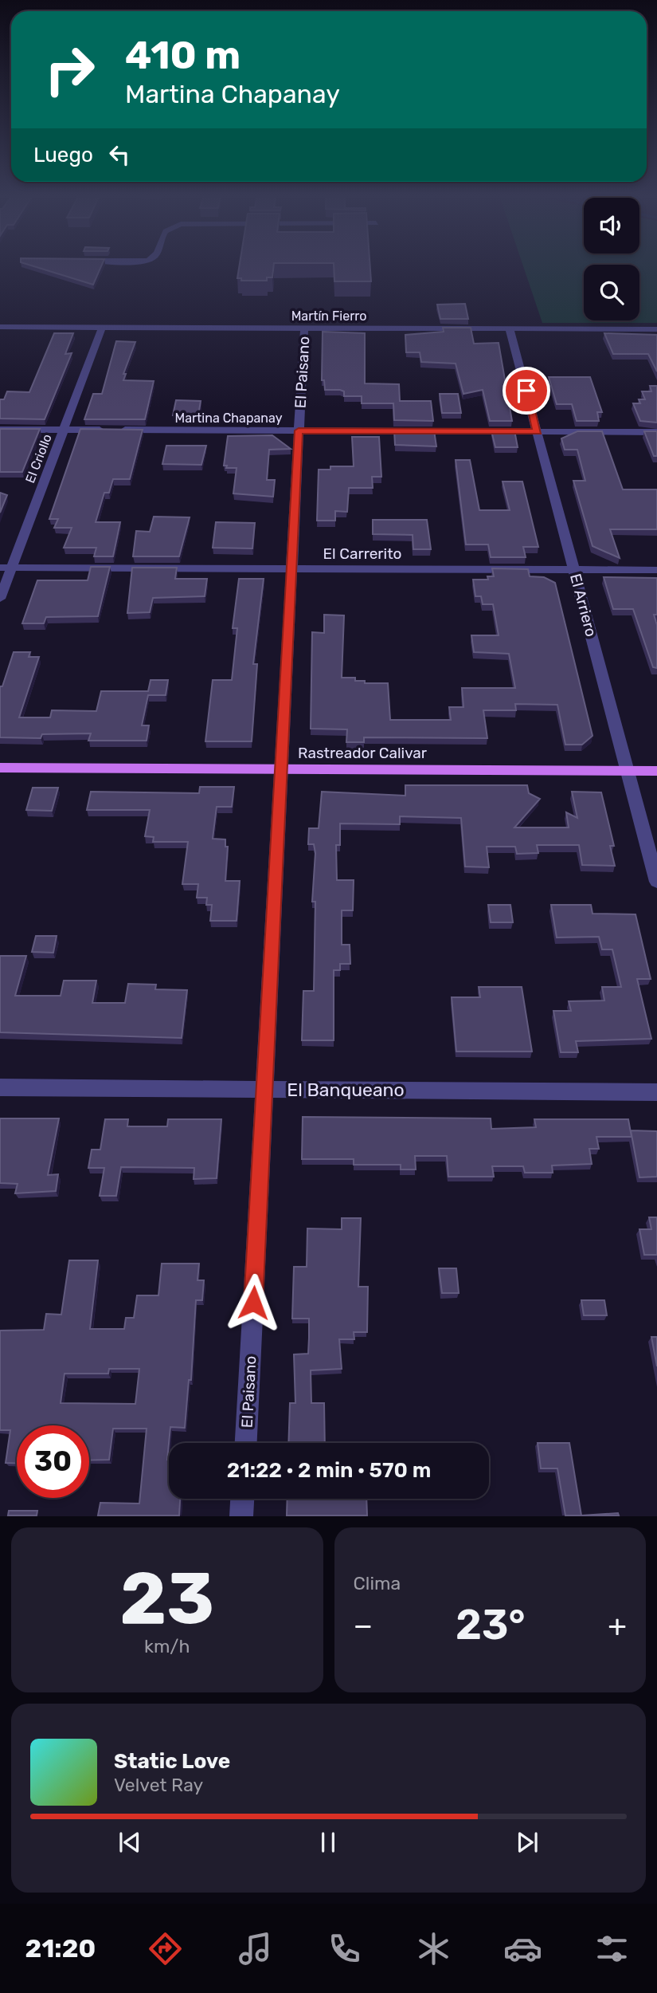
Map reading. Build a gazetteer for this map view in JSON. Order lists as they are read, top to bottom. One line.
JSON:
{"streets":{"main road":["Rastreador Calivar"],"street":["Martín Fierro","El Paisano","Martina Chapanay","El Criollo","El Carrerito","El Arriero","El Banqueano"]},"crossings":[["Martín Fierro","El Paisano"],["Martín Fierro","El Criollo"],["Martín Fierro","El Arriero"],["El Paisano","Martina Chapanay"],["El Paisano","El Carrerito"],["El Paisano","Rastreador Calivar"],["El Paisano","El Banqueano"],["Martina Chapanay","El Criollo"],["Martina Chapanay","El Arriero"],["El Criollo","El Carrerito"],["El Carrerito","El Arriero"],["El Arriero","Rastreador Calivar"]],"page":{"turn":["410 m","Martina Chapanay"],"then":"Luego","limit":"30","trip":"21:22 · 2 min · 570 m","tile":[["23","km/h"],"Clima"],"heat":["−","23°","+"],"song":["Static Love","Velvet Ray"],"tabs":"21:20"}}
